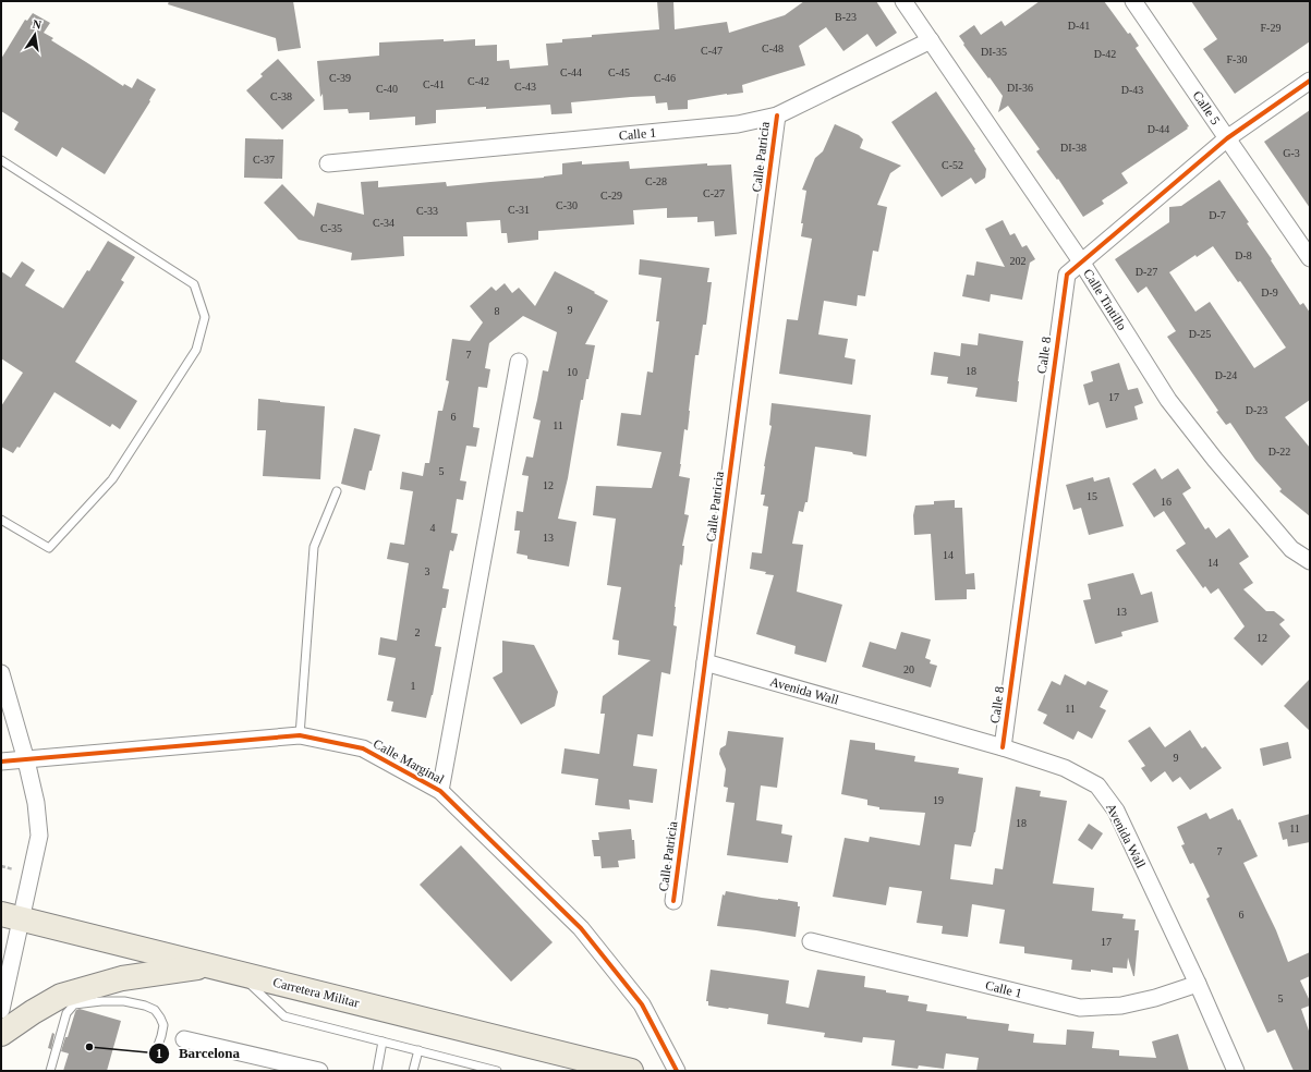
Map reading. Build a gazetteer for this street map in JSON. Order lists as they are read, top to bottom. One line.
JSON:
{"streets":{"main road":["Carretera Militar"],"street":["Calle 5","Calle 1","Calle Patricia","Calle Tintillo","Calle 8","Avenida Wall","Calle Marginal"]},"crossings":[["Calle 5","Calle 8"],["Calle 1","Calle Patricia"],["Calle 1","Calle Tintillo"],["Calle 1","Avenida Wall"],["Calle Patricia","Avenida Wall"],["Calle Tintillo","Calle 8"],["Calle 8","Avenida Wall"]],"places":["Barcelona"],"house_numbers":["B-23","D-41","F-29","C-48","C-47","DI-35","D-42","F-30","C-44","C-45","C-39","C-46","C-42","C-41","C-43","DI-36","C-40","D-43","C-38","D-44","DI-38","G-3","C-37","C-52","C-28","C-27","C-29","C-30","C-31","C-33","D-7","C-34","C-35","D-8","202","D-27","D-9","9","8","D-25","7","18","10","D-24","17","D-23","6","11","D-22","5","12","15","16","4","13","14","14","3","13","2","12","20","1","11","9","19","18","11","7","6","17","5"],"north":"top"}
